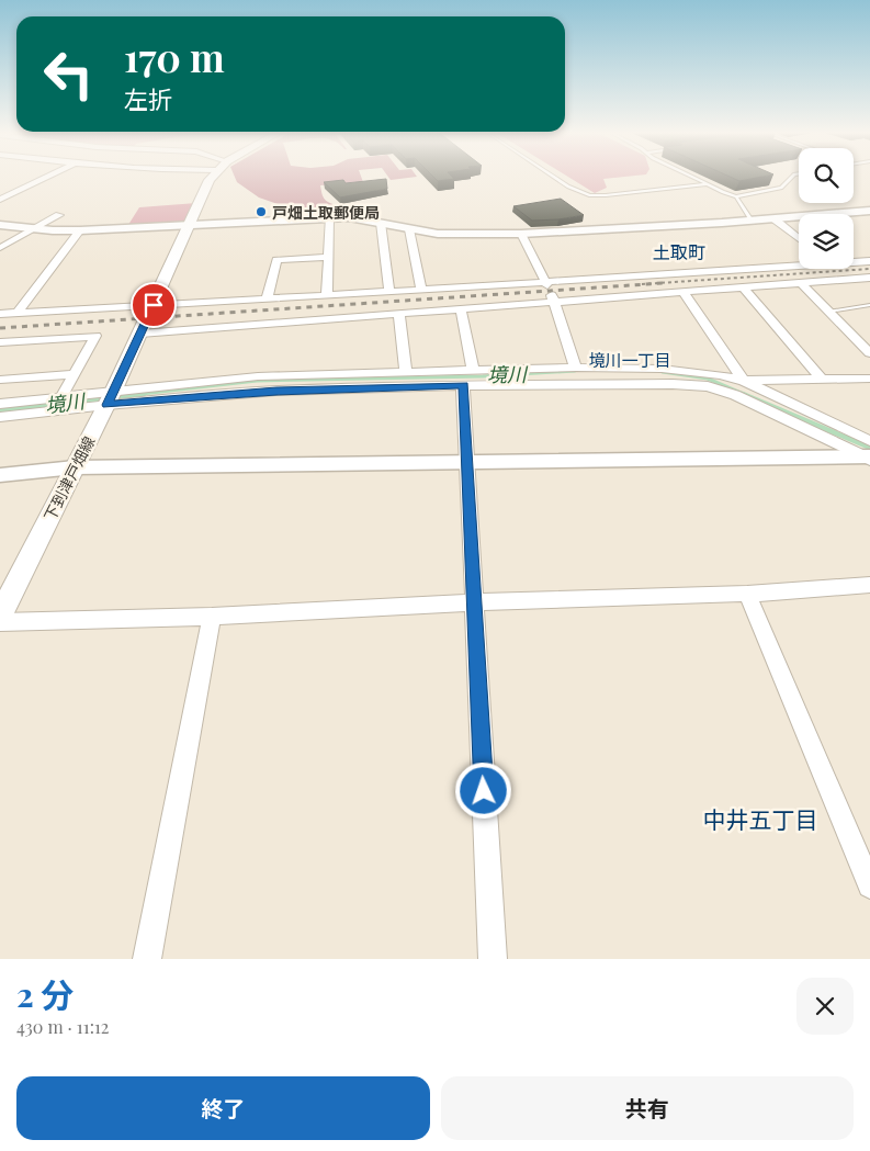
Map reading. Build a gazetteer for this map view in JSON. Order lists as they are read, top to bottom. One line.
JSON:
{"streets":{"main road":["下到津戸畑線"]},"districts":["土取町","境川一丁目","中井五丁目"],"water":["境川"],"places":["戸畑土取郵便局"],"page":{"turn":["170 m","左折"],"heading":["2 分","430 m · 11:12"],"buttons":["終了","共有"]}}
